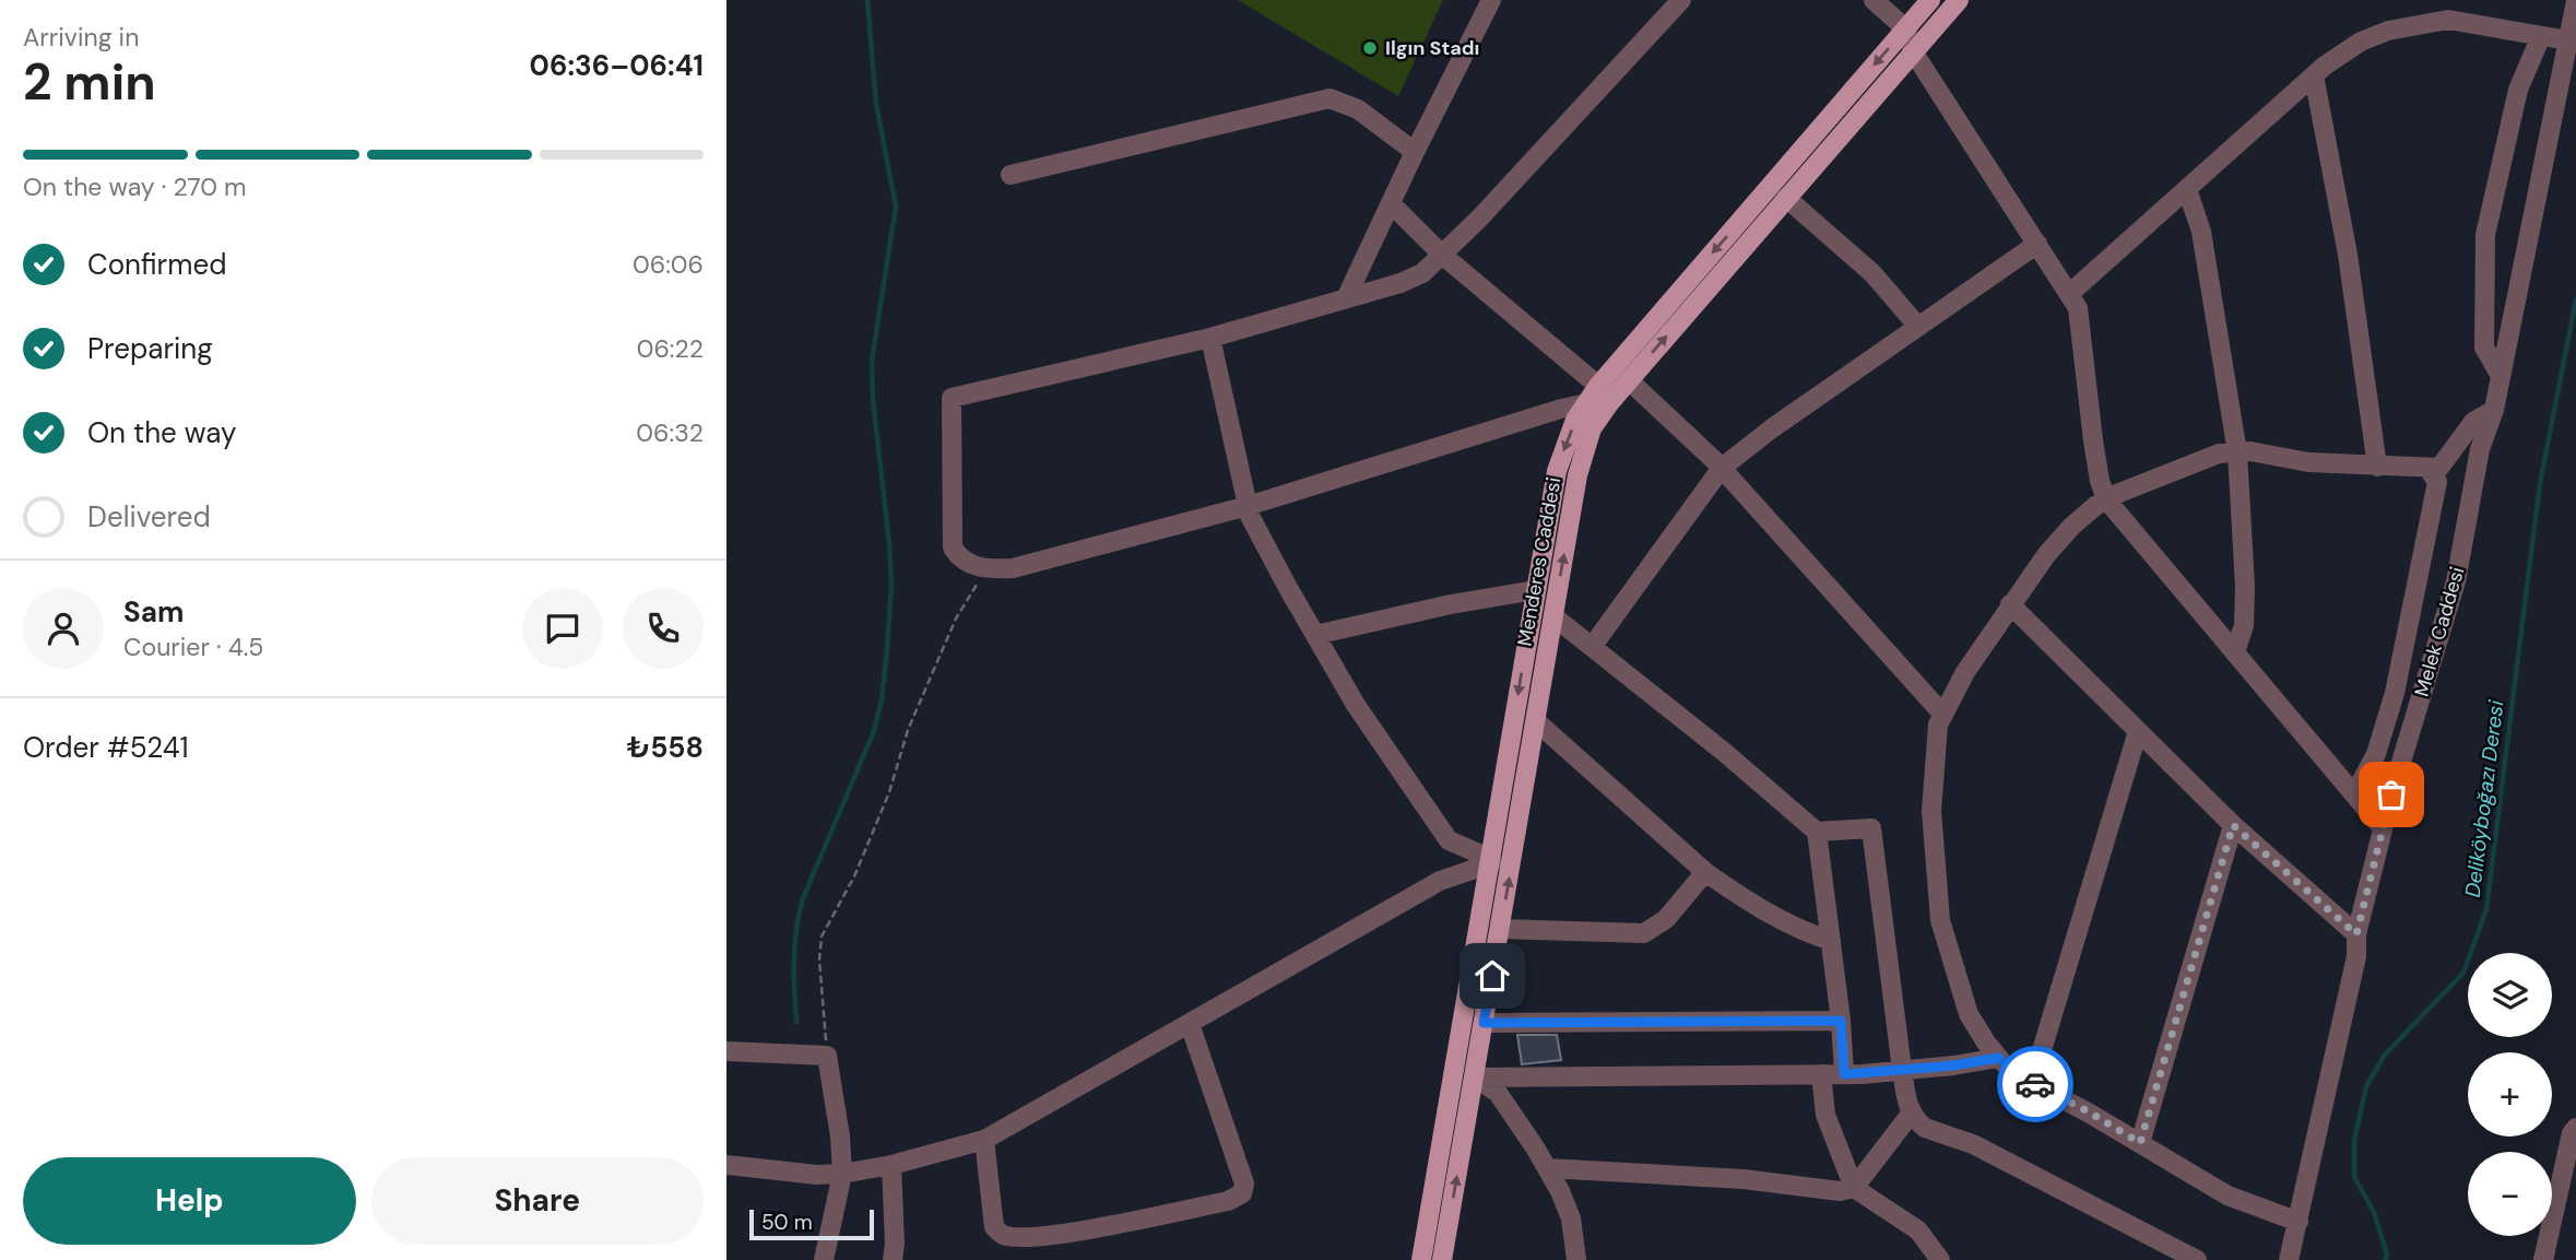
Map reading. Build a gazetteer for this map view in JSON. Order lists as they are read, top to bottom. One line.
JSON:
{"streets":{"main road":["Menderes Caddesi"],"street":["Melek Caddesi"]},"water":["Deliköyboğazı Deresi"],"places":["Ilgın Stadı"],"scale_bar":"50 m","page":{"heading":["2 min","Arriving in","06:36–06:41"],"panel":["Sam","Courier · 4.5","Order #5241","₺558"],"bar":"On the way · 270 m","list":[["Confirmed","06:06"],["Preparing","06:22"],["On the way","06:32"],"Delivered"],"map_buttons":["+","−"],"buttons":["Help","Share"],"scale":"50 m"}}
